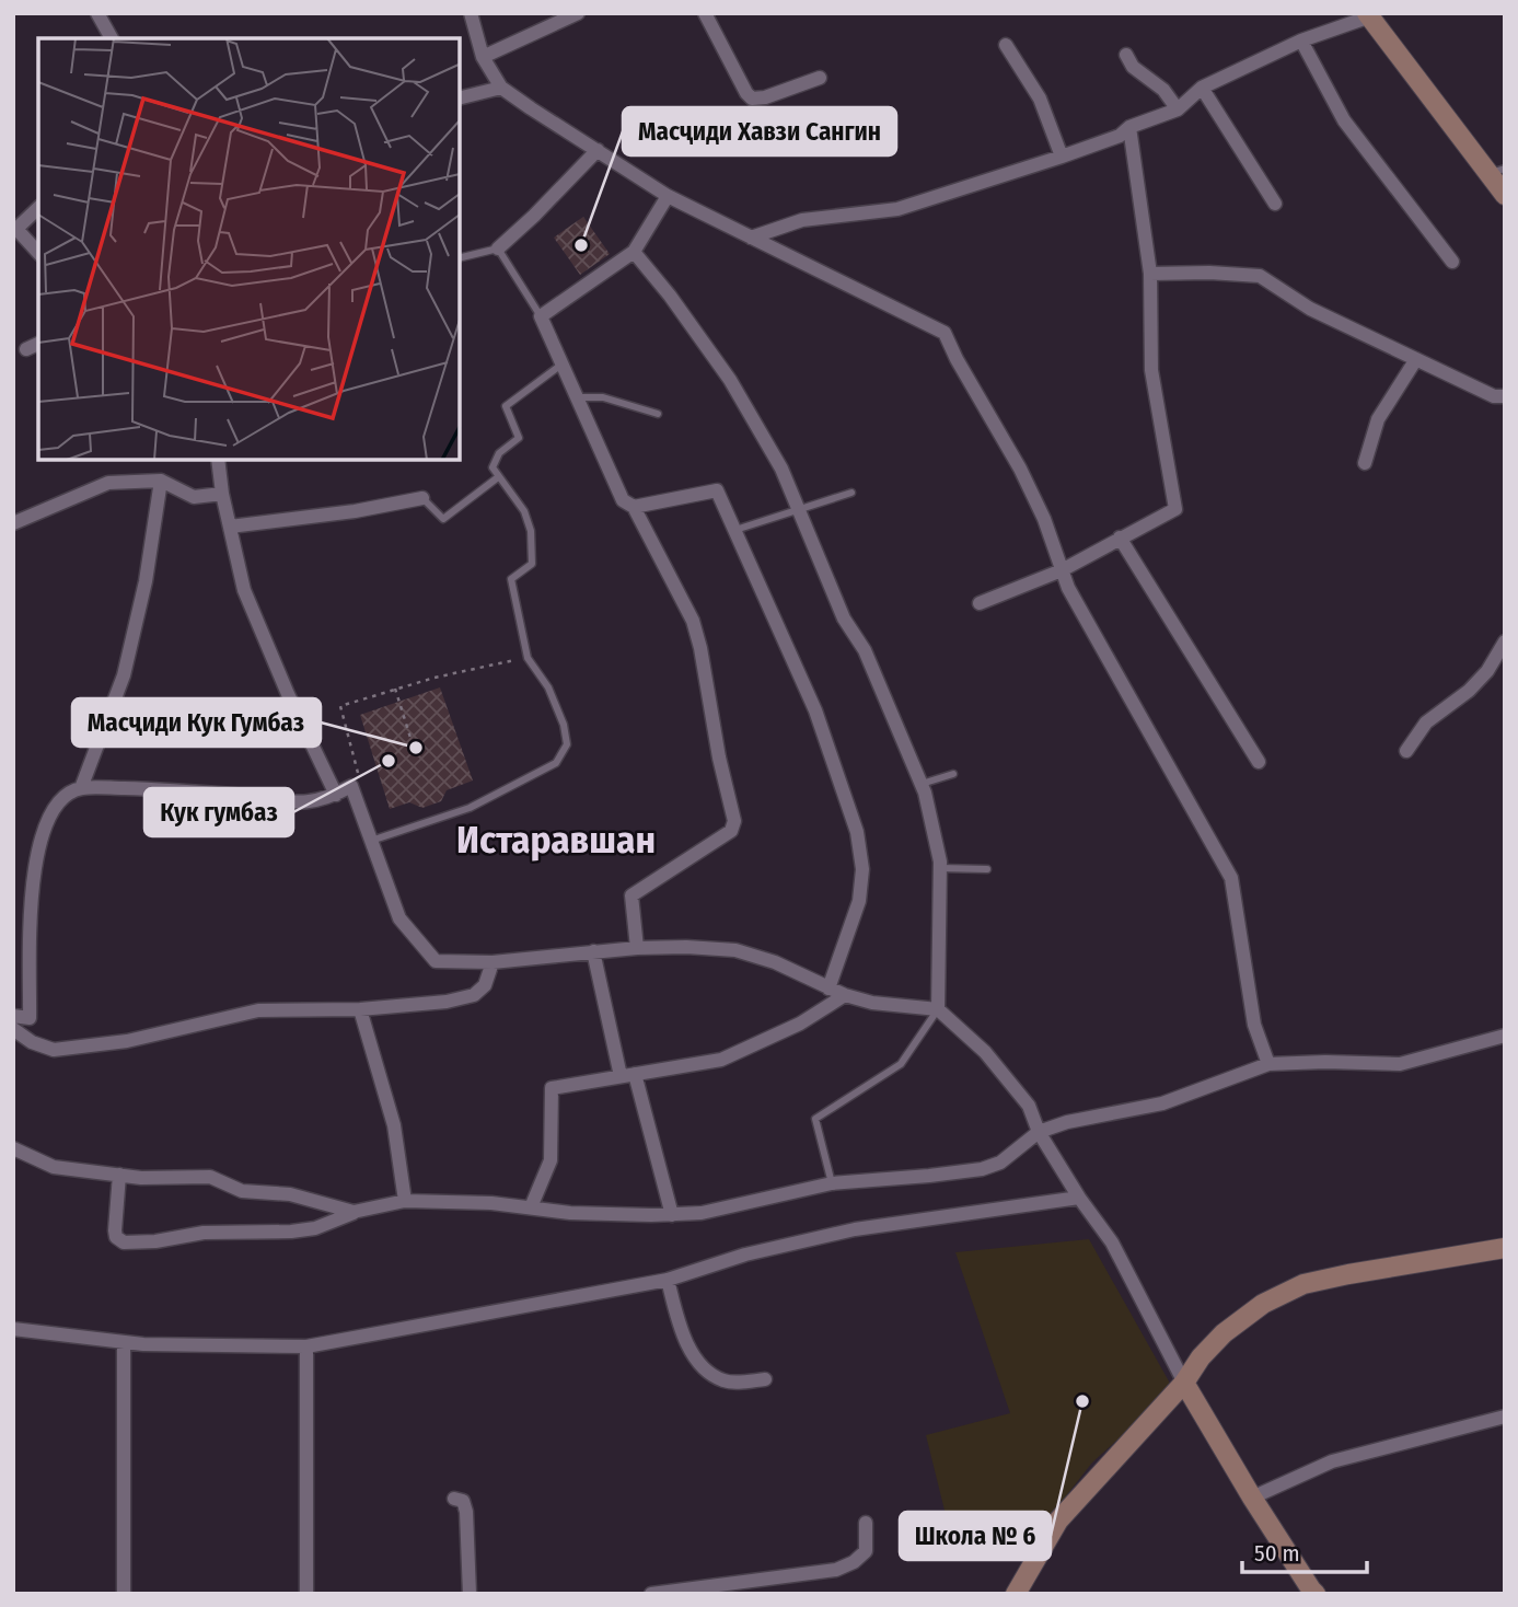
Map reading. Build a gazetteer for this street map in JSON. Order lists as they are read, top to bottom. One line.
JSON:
{"districts":["Истаравшан"],"places":["Масҷиди Хавзи Сангин","Масҷиди Кук Гумбаз","Кук гумбаз","Школа № 6"],"scale_bar":"50 m"}
